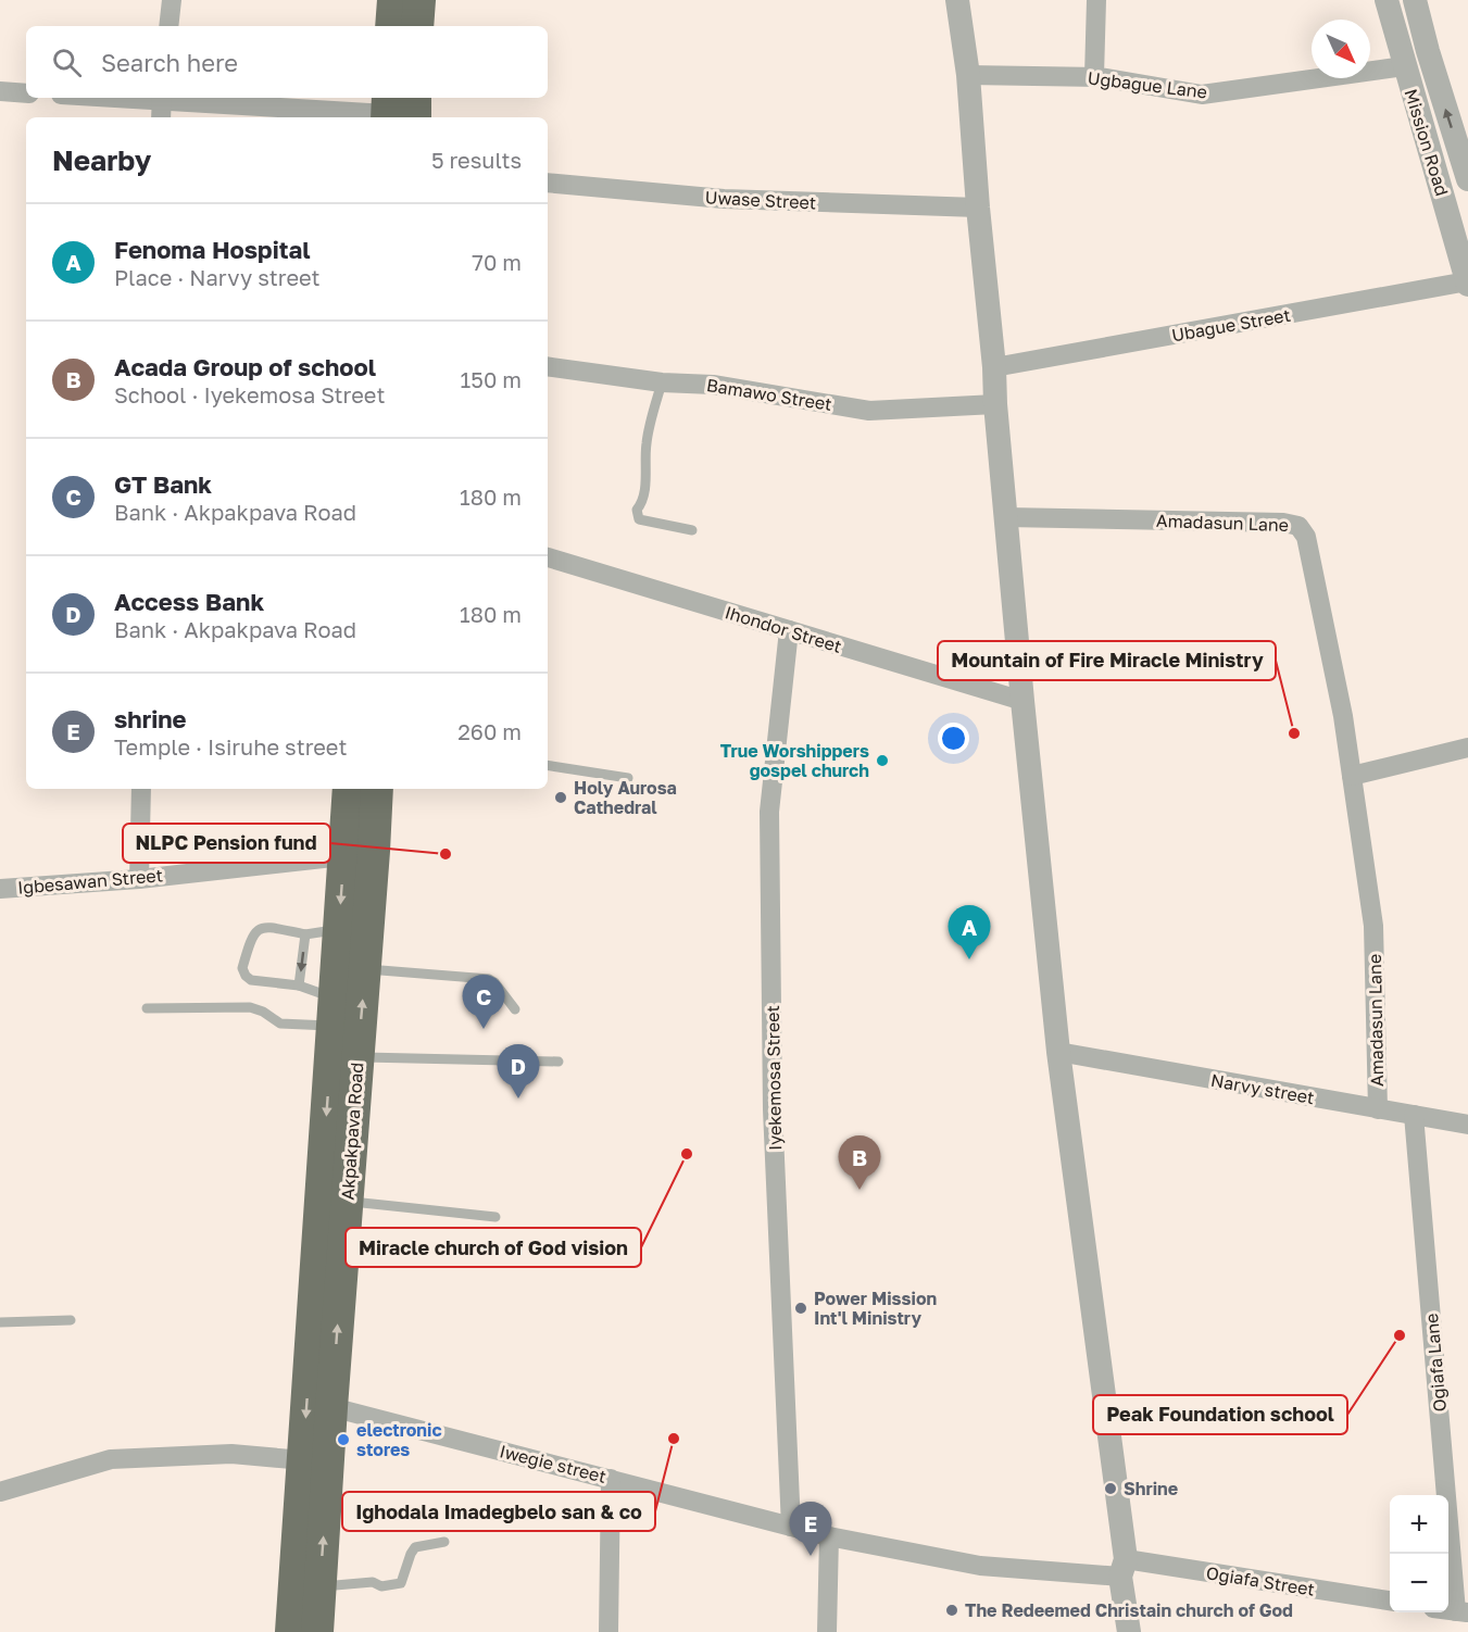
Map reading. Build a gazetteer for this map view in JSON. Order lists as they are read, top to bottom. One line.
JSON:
{"streets":{"highway":["Akpakpava Road"],"street":["Ugbague Lane","Mission Road","Uwase Street","Ubague Street","Bamawo Street","Amadasun Lane","Ihondor Street","Igbesawan Street","Iyekemosa Street","Narvy street","Ogiafa Lane","Iwegie street","Ogiafa Street"]},"crossings":[["Ugbague Lane","Mission Road"],["Mission Road","Ubague Street"],["Amadasun Lane","Narvy street"],["Ihondor Street","Iyekemosa Street"],["Igbesawan Street","Akpakpava Road"],["Iyekemosa Street","Iwegie street"],["Narvy street","Ogiafa Lane"],["Akpakpava Road","Iwegie street"],["Iwegie street","Ogiafa Street"]],"places":["Mountain of Fire Miracle Ministry","True Worshippers gospel church","Holy Aurosa Cathedral","NLPC Pension fund","Miracle church of God vision","Power Mission Int'l Ministry","Peak Foundation school","Ighodala Imadegbelo san & co","electronic stores","Shrine","The Redeemed Christain church of God"],"north":"bottom right","page":{"search":"Search here","heading":["Nearby","5 results"],"list":[{"mark":"A","name":"Fenoma Hospital","note":"Place · Narvy street","value":"70 m"},{"mark":"B","name":"Acada Group of school","note":"School · Iyekemosa Street","value":"150 m"},{"mark":"C","name":"GT Bank","note":"Bank · Akpakpava Road","value":"180 m"},{"mark":"D","name":"Access Bank","note":"Bank · Akpakpava Road","value":"180 m"},{"mark":"E","name":"shrine","note":"Temple · Isiruhe street","value":"260 m"}],"pins":["A","C","D","B","E"],"map_buttons":["+","−"]}}
